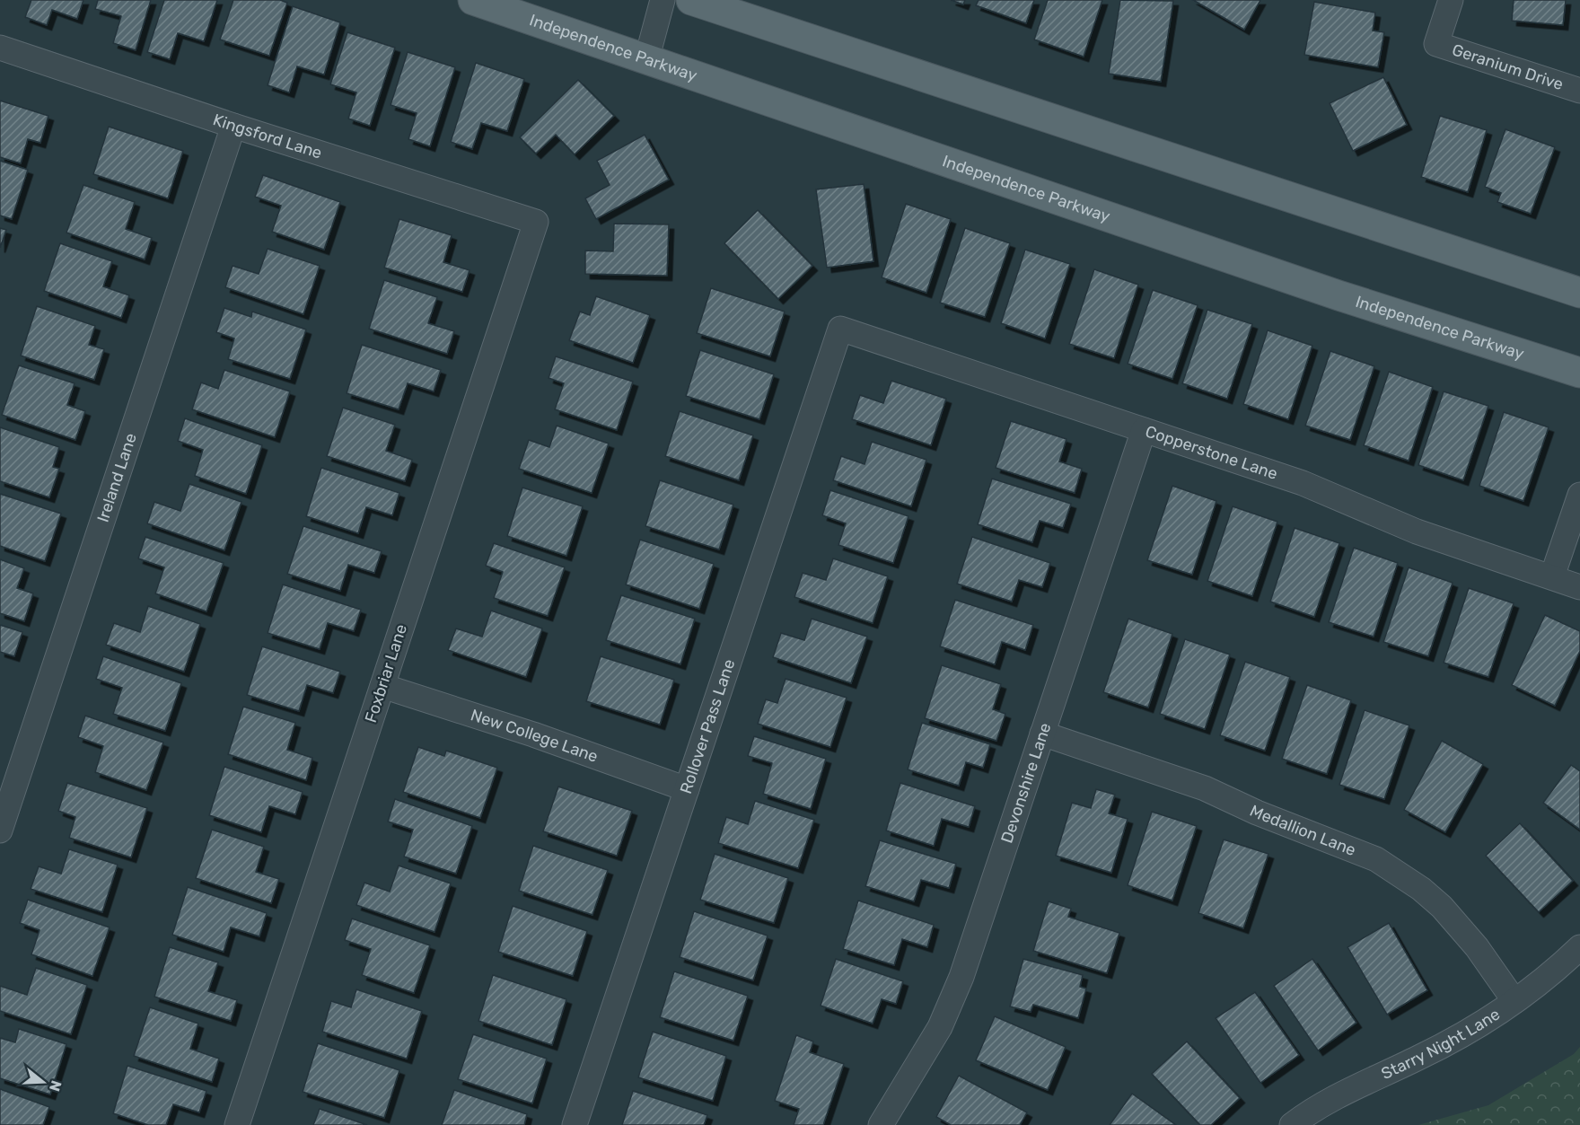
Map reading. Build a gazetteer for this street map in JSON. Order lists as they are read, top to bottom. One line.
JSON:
{"streets":{"main road":["Independence Parkway"],"street":["Geranium Drive","Kingsford Lane","Copperstone Lane","Ireland Lane","Foxbriar Lane","Rollover Pass Lane","New College Lane","Devonshire Lane","Medallion Lane","Starry Night Lane"]},"crossings":[["Kingsford Lane","Ireland Lane"],["Kingsford Lane","Foxbriar Lane"],["Copperstone Lane","Rollover Pass Lane"],["Copperstone Lane","Devonshire Lane"],["Foxbriar Lane","New College Lane"],["Rollover Pass Lane","New College Lane"],["Devonshire Lane","Medallion Lane"],["Medallion Lane","Starry Night Lane"]],"north":"right"}
